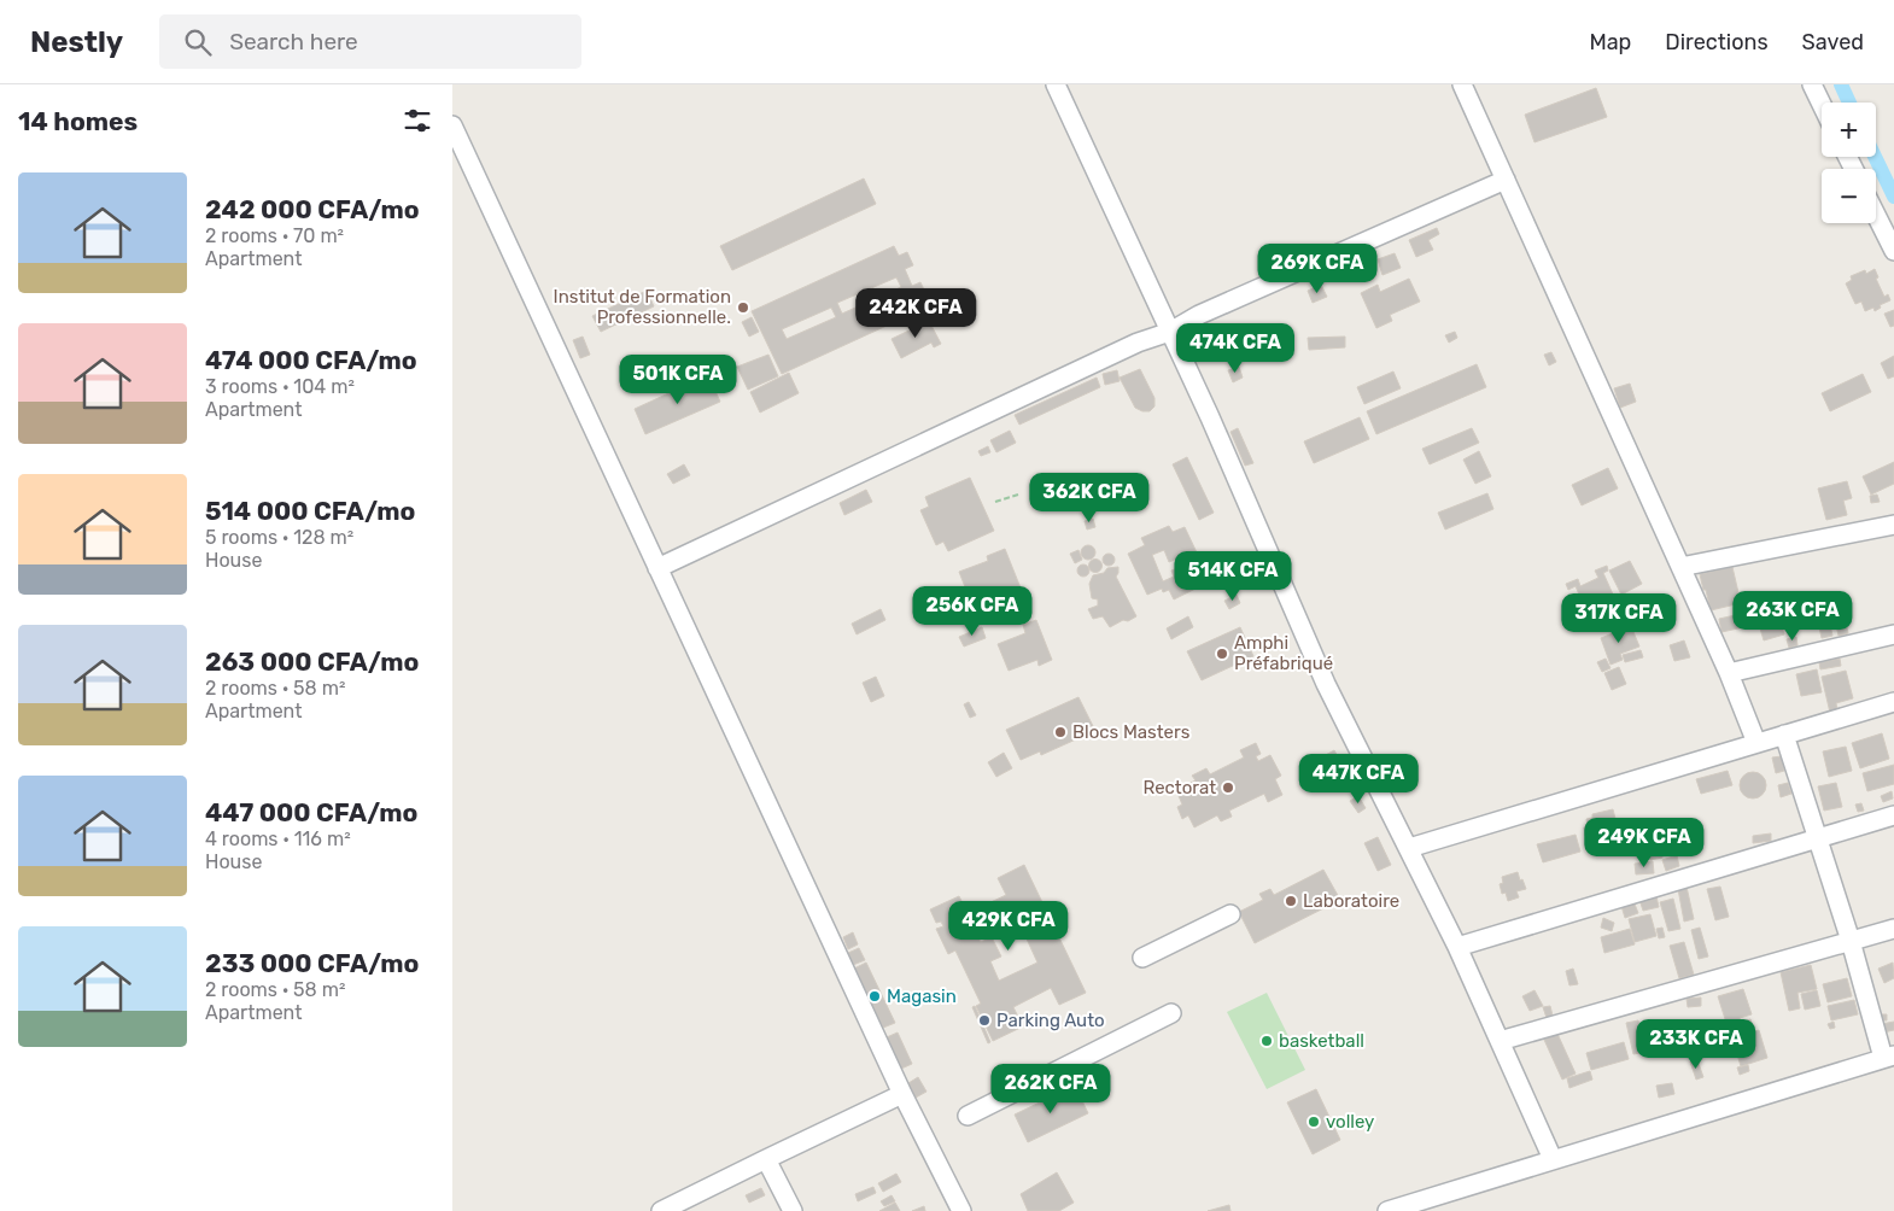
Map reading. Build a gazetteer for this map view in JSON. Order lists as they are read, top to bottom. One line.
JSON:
{"places":["Institut de Formation Professionnelle.","Amphi Préfabriqué","Blocs Masters","Rectorat","Laboratoire","Magasin","Parking Auto","basketball","volley"],"page":{"header":"Nestly","search":"Search here","nav":["Map","Directions","Saved"],"heading":"14 homes","map_buttons":["+","−"],"list":[{"name":"242 000 CFA/mo","note":"2 rooms · 70 m² · Apartment"},{"name":"474 000 CFA/mo","note":"3 rooms · 104 m² · Apartment"},{"name":"514 000 CFA/mo","note":"5 rooms · 128 m² · House"},{"name":"263 000 CFA/mo","note":"2 rooms · 58 m² · Apartment"},{"name":"447 000 CFA/mo","note":"4 rooms · 116 m² · House"},{"name":"233 000 CFA/mo","note":"2 rooms · 58 m² · Apartment"}],"price":["269K CFA","242K CFA","474K CFA","501K CFA","362K CFA","514K CFA","256K CFA","263K CFA","317K CFA","447K CFA","249K CFA","429K CFA","233K CFA","262K CFA"]}}
